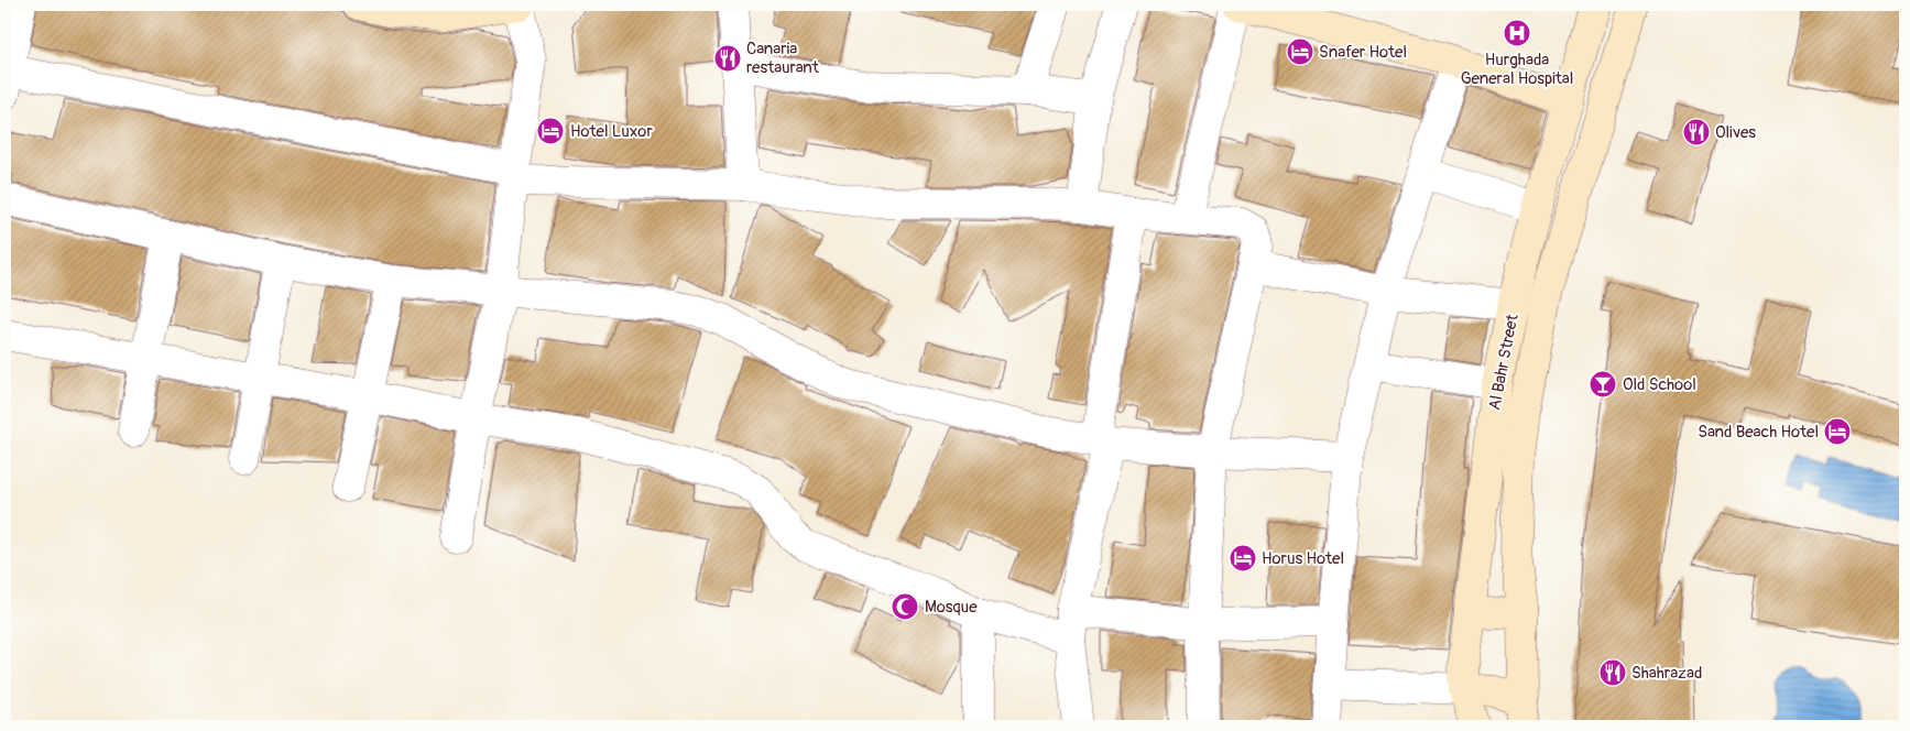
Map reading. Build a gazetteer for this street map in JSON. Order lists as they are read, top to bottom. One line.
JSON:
{"streets":{"main road":["Al Bahr Street"]},"places":{"hospital":["Hurghada General Hospital"],"hotel":["Snafer Hotel","Hotel Luxor","Sand Beach Hotel","Horus Hotel"],"restaurant":["Canaria restaurant","Olives","Shahrazad"],"bar":["Old School"],"mosque":["Mosque"]}}
